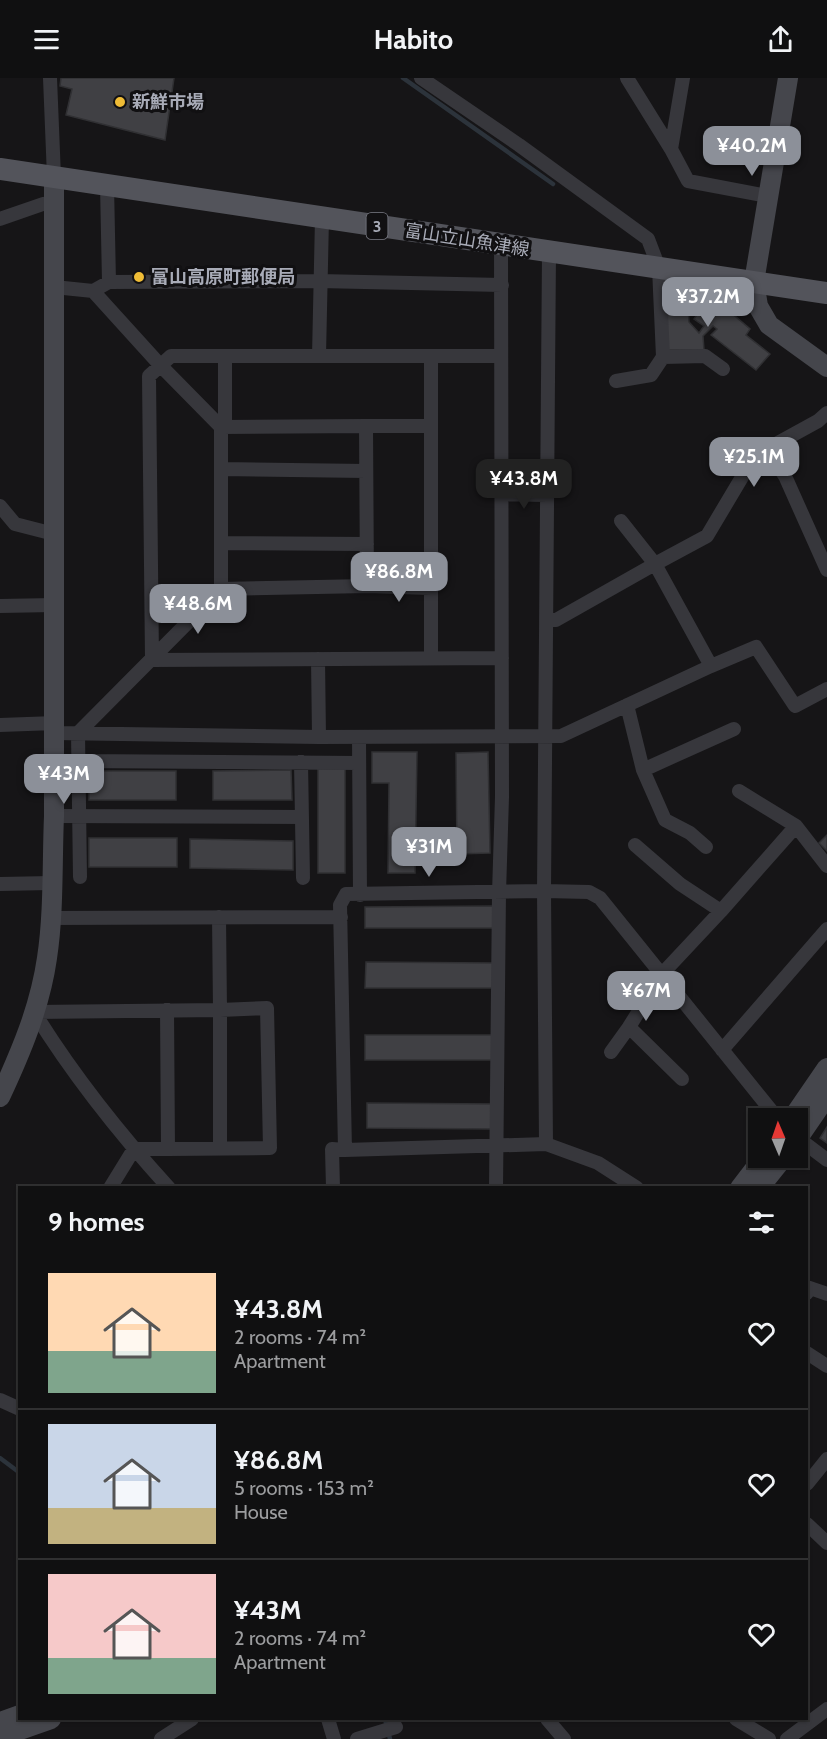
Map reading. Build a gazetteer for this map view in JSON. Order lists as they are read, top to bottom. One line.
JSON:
{"streets":{"main road":["3","富山立山魚津線"]},"places":["新鮮市場","富山高原町郵便局"],"north":"top","page":{"header":"Habito","price":["¥40.2M","¥37.2M","¥25.1M","¥43.8M","¥86.8M","¥48.6M","¥43M","¥31M","¥67M"],"heading":"9 homes","list":[{"name":"¥43.8M","note":"2 rooms · 74 m² · Apartment"},{"name":"¥86.8M","note":"5 rooms · 153 m² · House"},{"name":"¥43M","note":"2 rooms · 74 m² · Apartment"}]}}
